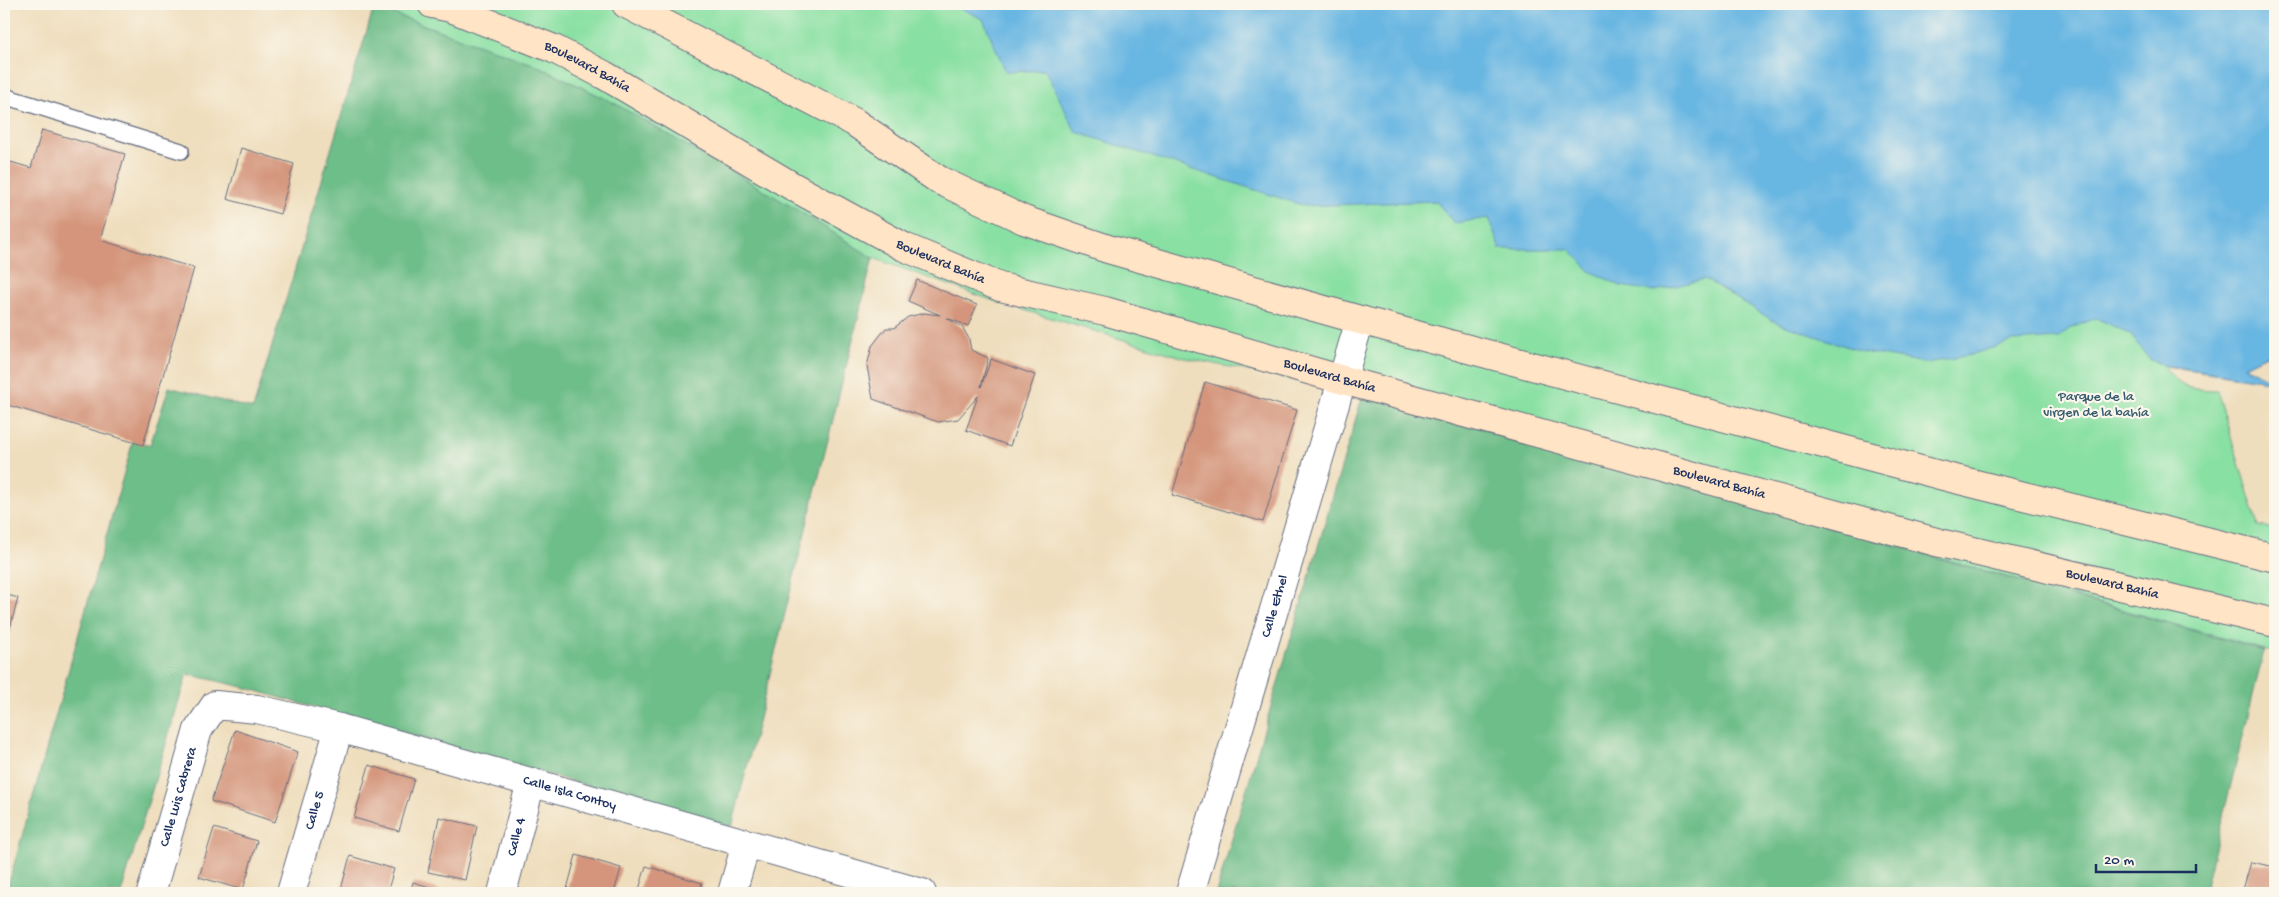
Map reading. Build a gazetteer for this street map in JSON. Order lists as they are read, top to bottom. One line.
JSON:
{"streets":{"main road":["Boulevard Bahía"],"street":["Calle Ethel","Calle Isla Contoy","Calle Luis Cabrera","Calle 5","Calle 4"]},"crossings":[["Boulevard Bahía","Calle Ethel"],["Calle Isla Contoy","Calle Luis Cabrera"],["Calle Isla Contoy","Calle 5"],["Calle Isla Contoy","Calle 4"]],"parks":["Parque de la virgen de la bahía"],"scale_bar":"20 m"}
